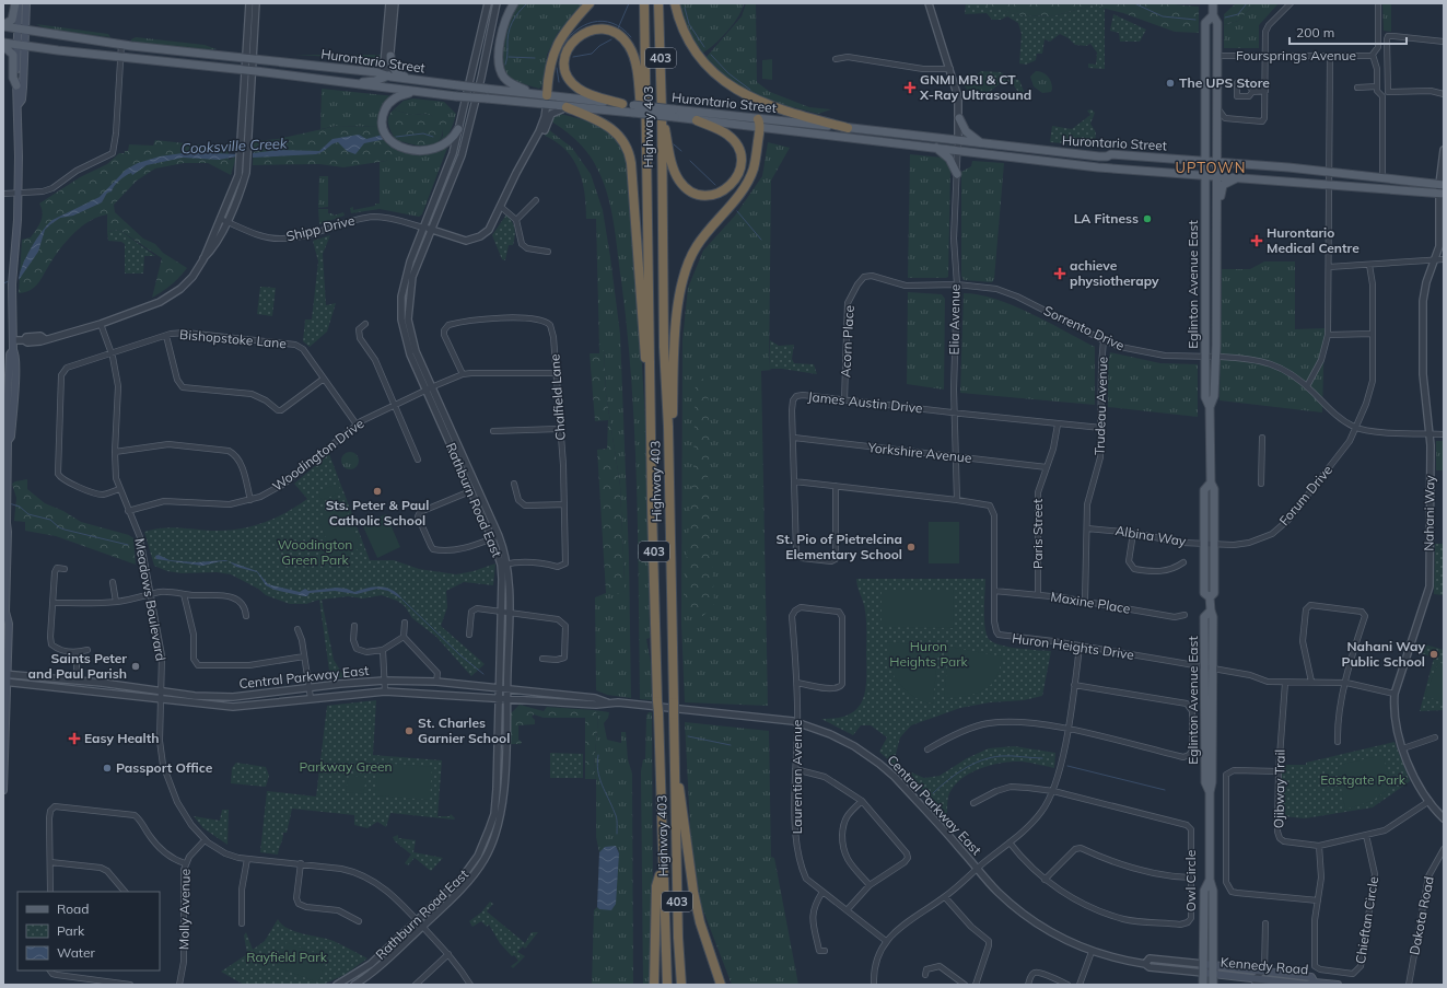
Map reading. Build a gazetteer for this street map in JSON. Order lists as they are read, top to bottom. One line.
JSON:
{"streets":{"highway":["403","Highway 403"],"main road":["Hurontario Street","Eglinton Avenue East","Central Parkway East","Kennedy Road"],"street":["Foursprings Avenue","Shipp Drive","Elia Avenue","Sorrento Drive","Bishopstoke Lane","Acorn Place","Chalfield Lane","James Austin Drive","Trudeau Avenue","Yorkshire Avenue","Woodington Drive","Forum Drive","Rathburn Road East","Nahani Way","Paris Street","Albina Way","Meadows Boulevard","Maxine Place","Huron Heights Drive","Laurentian Avenue","Ojibway Trail","Owl Circle","Molly Avenue","Dakota Road","Chieftan Circle"]},"crossings":[["Foursprings Avenue","Eglinton Avenue East"],["Hurontario Street","Eglinton Avenue East"],["Hurontario Street","Elia Avenue"],["Hurontario Street","Nahani Way"],["Shipp Drive","Rathburn Road East"],["Eglinton Avenue East","Sorrento Drive"],["Eglinton Avenue East","Forum Drive"],["Eglinton Avenue East","Albina Way"],["Eglinton Avenue East","Huron Heights Drive"],["Eglinton Avenue East","Central Parkway East"],["Eglinton Avenue East","Kennedy Road"],["Elia Avenue","Sorrento Drive"],["Elia Avenue","Acorn Place"],["Elia Avenue","James Austin Drive"],["Elia Avenue","Yorkshire Avenue"],["Elia Avenue","Huron Heights Drive"],["Sorrento Drive","Acorn Place"],["Sorrento Drive","Trudeau Avenue"],["Sorrento Drive","Forum Drive"],["Bishopstoke Lane","Woodington Drive"],["Bishopstoke Lane","Meadows Boulevard"],["Acorn Place","James Austin Drive"],["Chalfield Lane","Woodington Drive"],["Chalfield Lane","Rathburn Road East"],["James Austin Drive","Trudeau Avenue"],["James Austin Drive","Yorkshire Avenue"],["James Austin Drive","Paris Street"],["James Austin Drive","Huron Heights Drive"],["Trudeau Avenue","Albina Way"],["Trudeau Avenue","Maxine Place"],["Yorkshire Avenue","Paris Street"],["Woodington Drive","Rathburn Road East"],["Woodington Drive","Meadows Boulevard"],["Forum Drive","Albina Way"],["Rathburn Road East","Meadows Boulevard"],["Rathburn Road East","Central Parkway East"],["Nahani Way","Huron Heights Drive"],["Nahani Way","Ojibway Trail"],["Paris Street","Maxine Place"],["Meadows Boulevard","Central Parkway East"],["Meadows Boulevard","Molly Avenue"],["Maxine Place","Huron Heights Drive"],["Huron Heights Drive","Ojibway Trail"],["Central Parkway East","Laurentian Avenue"],["Central Parkway East","Kennedy Road"],["Ojibway Trail","Chieftan Circle"]],"districts":["UPTOWN"],"water":["Cooksville Creek"],"parks":["Woodington Green Park","Huron Heights Park","Parkway Green","Eastgate Park","Rayfield Park"],"places":{"other":["The UPS Store","LA Fitness","Sts. Peter & Paul Catholic School","St. Pio of Pietrelcina Elementary School","Nahani Way Public School","Saints Peter and Paul Parish","St. Charles Garnier School","Passport Office"],"health":["GNMI MRI & CT X-Ray Ultrasound","Hurontario Medical Centre","achieve physiotherapy","Easy Health"]},"legend":["Road","Park","Water"],"scale_bar":"200 m"}
